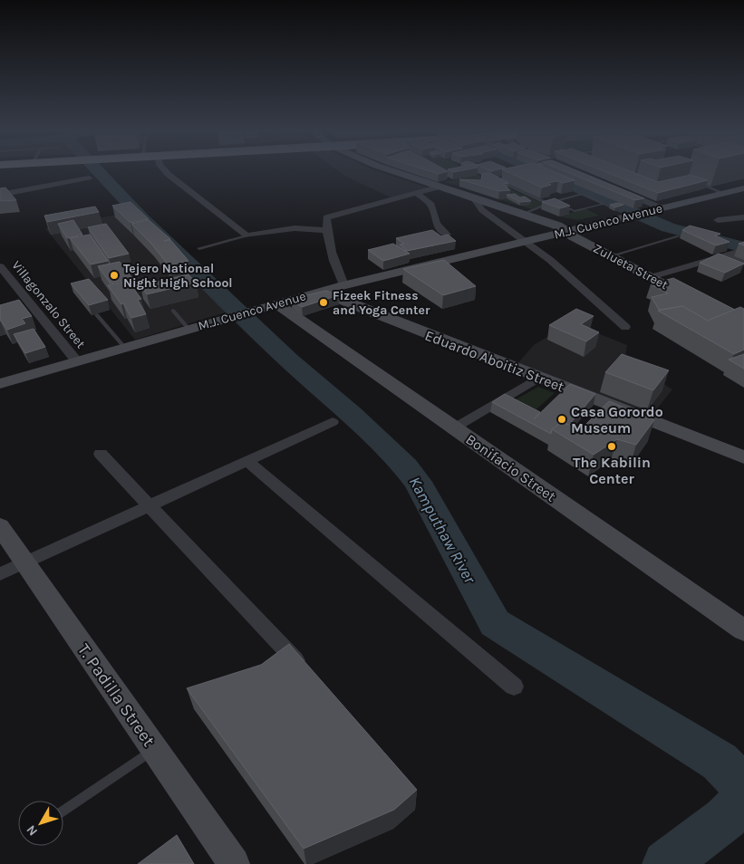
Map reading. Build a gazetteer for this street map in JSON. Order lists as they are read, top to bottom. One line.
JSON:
{"streets":{"main road":["M.J. Cuenco Avenue","Zulueta Street","Eduardo Aboitiz Street","Bonifacio Street","T. Padilla Street"],"street":["Villagonzalo Street"]},"crossings":[["M.J. Cuenco Avenue","Zulueta Street"],["M.J. Cuenco Avenue","Villagonzalo Street"],["M.J. Cuenco Avenue","Eduardo Aboitiz Street"],["M.J. Cuenco Avenue","Bonifacio Street"]],"water":["Kamputhaw River"],"places":["Tejero National Night High School","Fizeek Fitness and Yoga Center","Casa Gorordo Museum","The Kabilin Center"],"north":"bottom left"}
